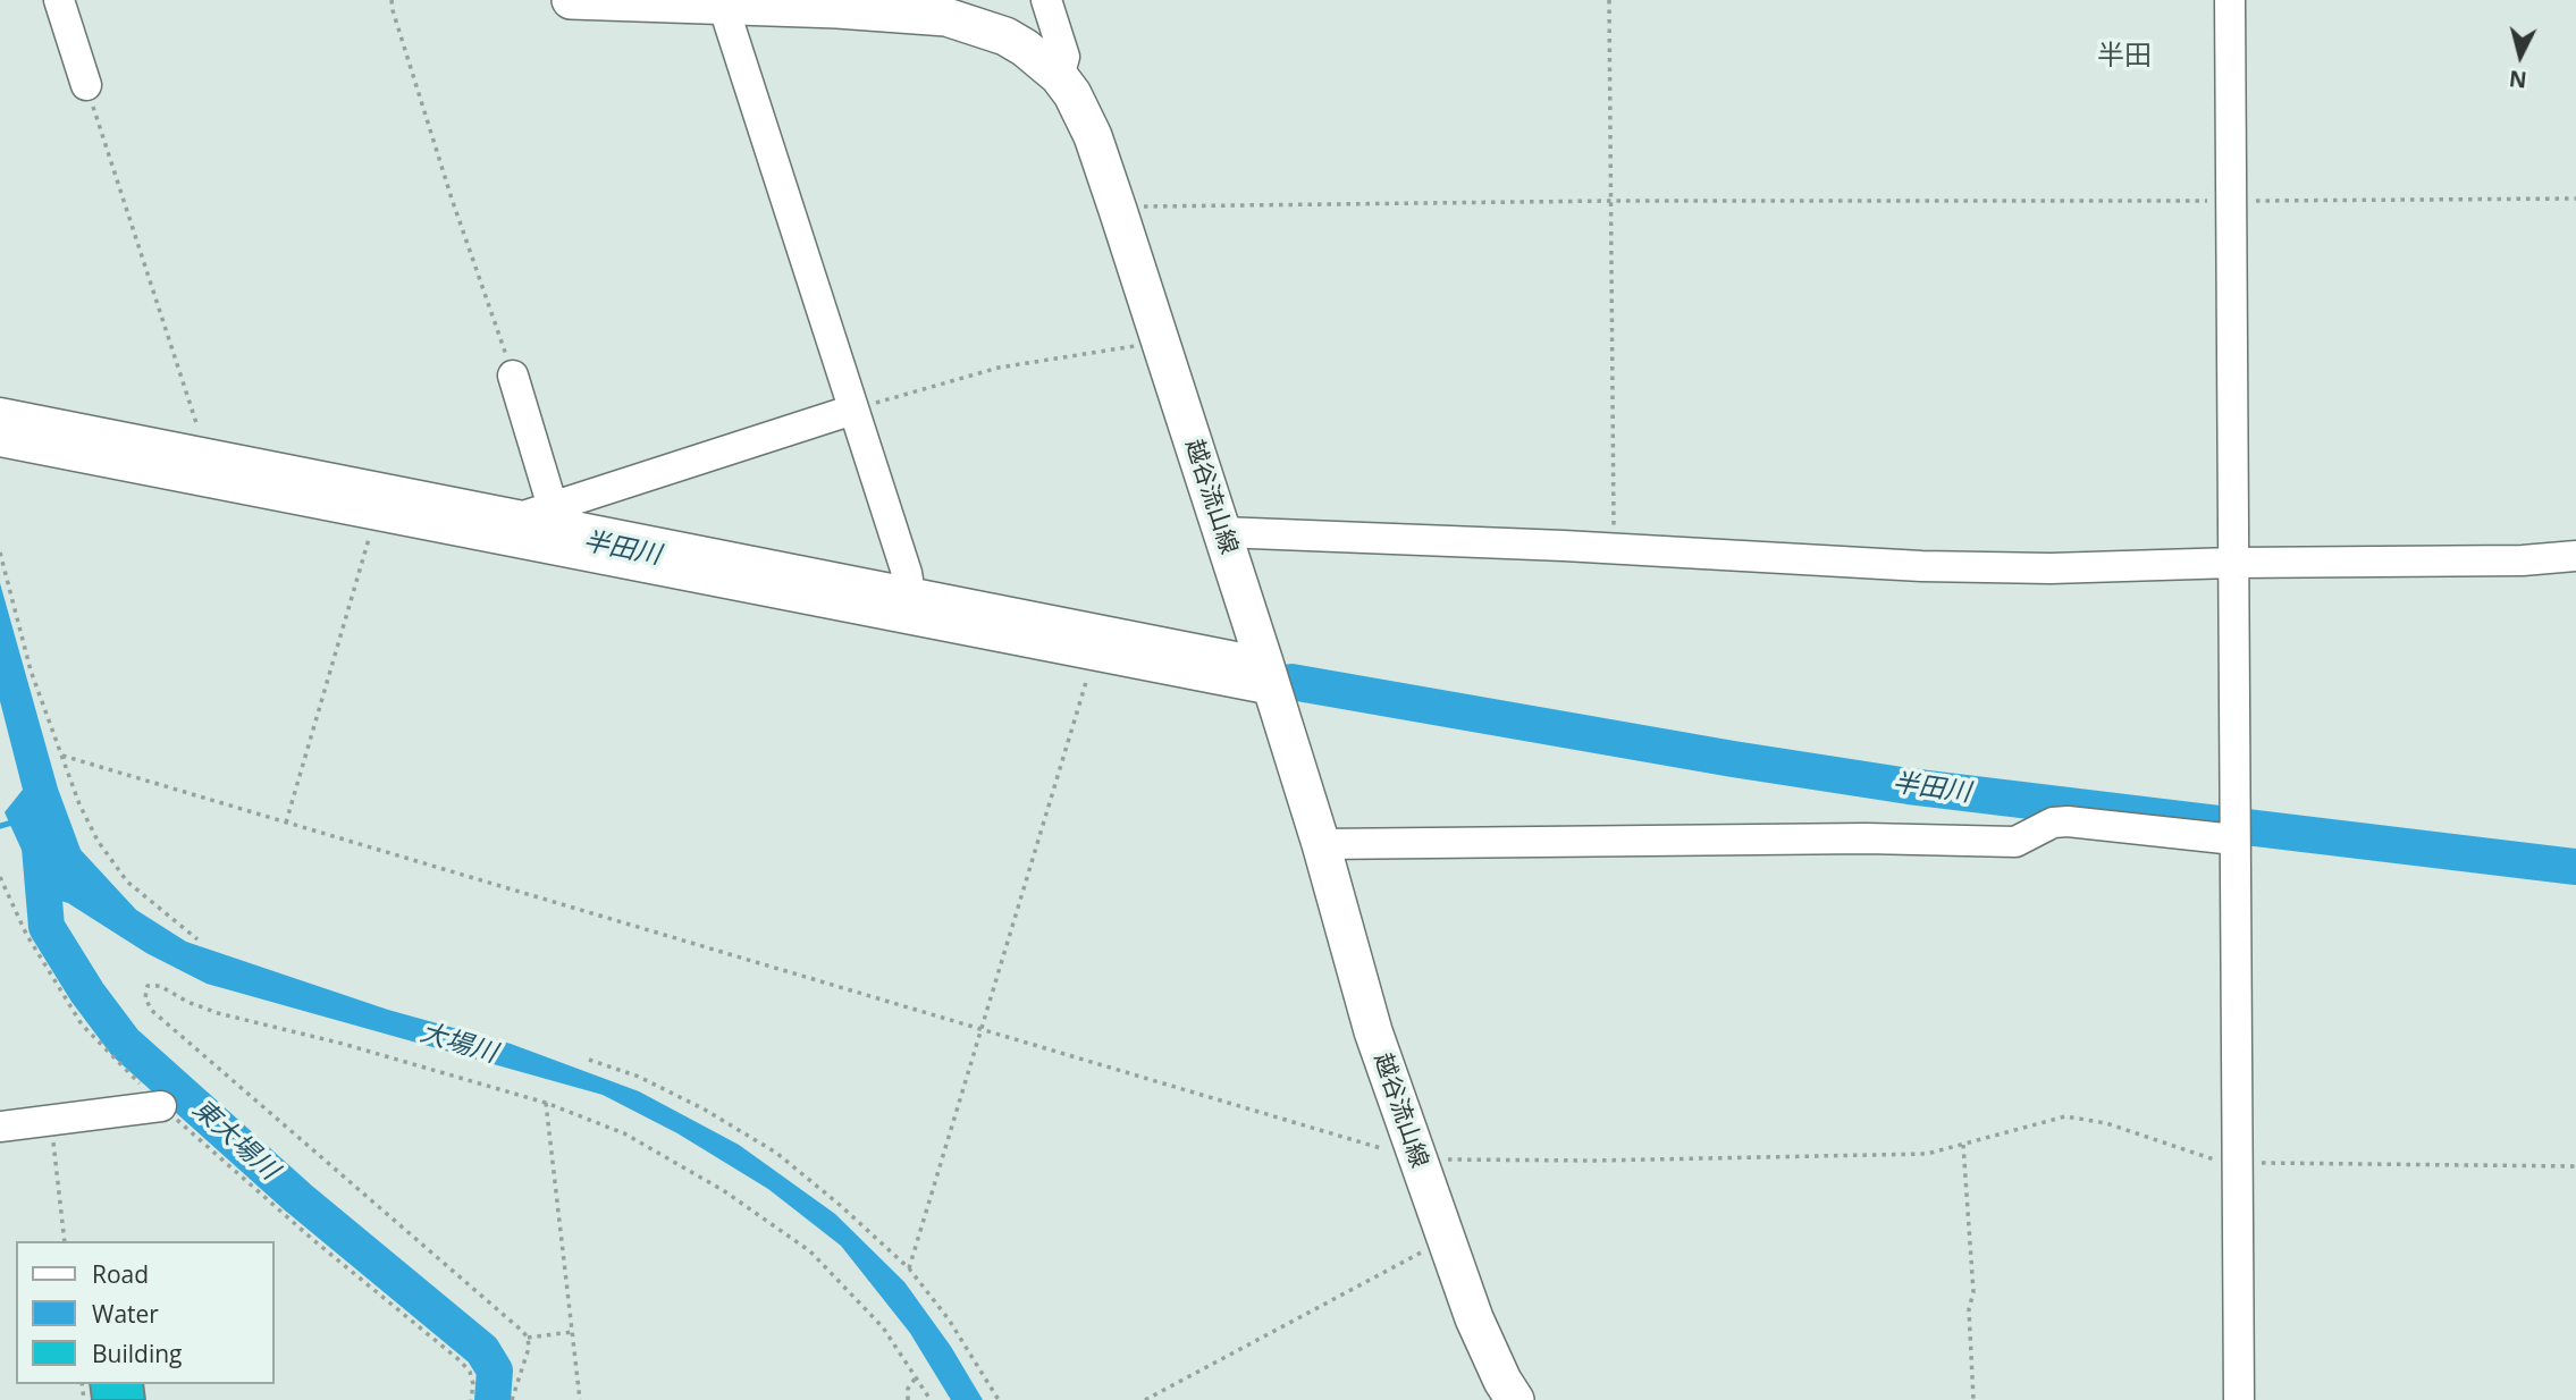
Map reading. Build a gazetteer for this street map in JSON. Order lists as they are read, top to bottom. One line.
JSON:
{"streets":{"main road":["越谷流山線"]},"districts":["半田"],"water":["半田川","大場川","東大場川"],"legend":["Road","Water","Building"],"north":"bottom"}
